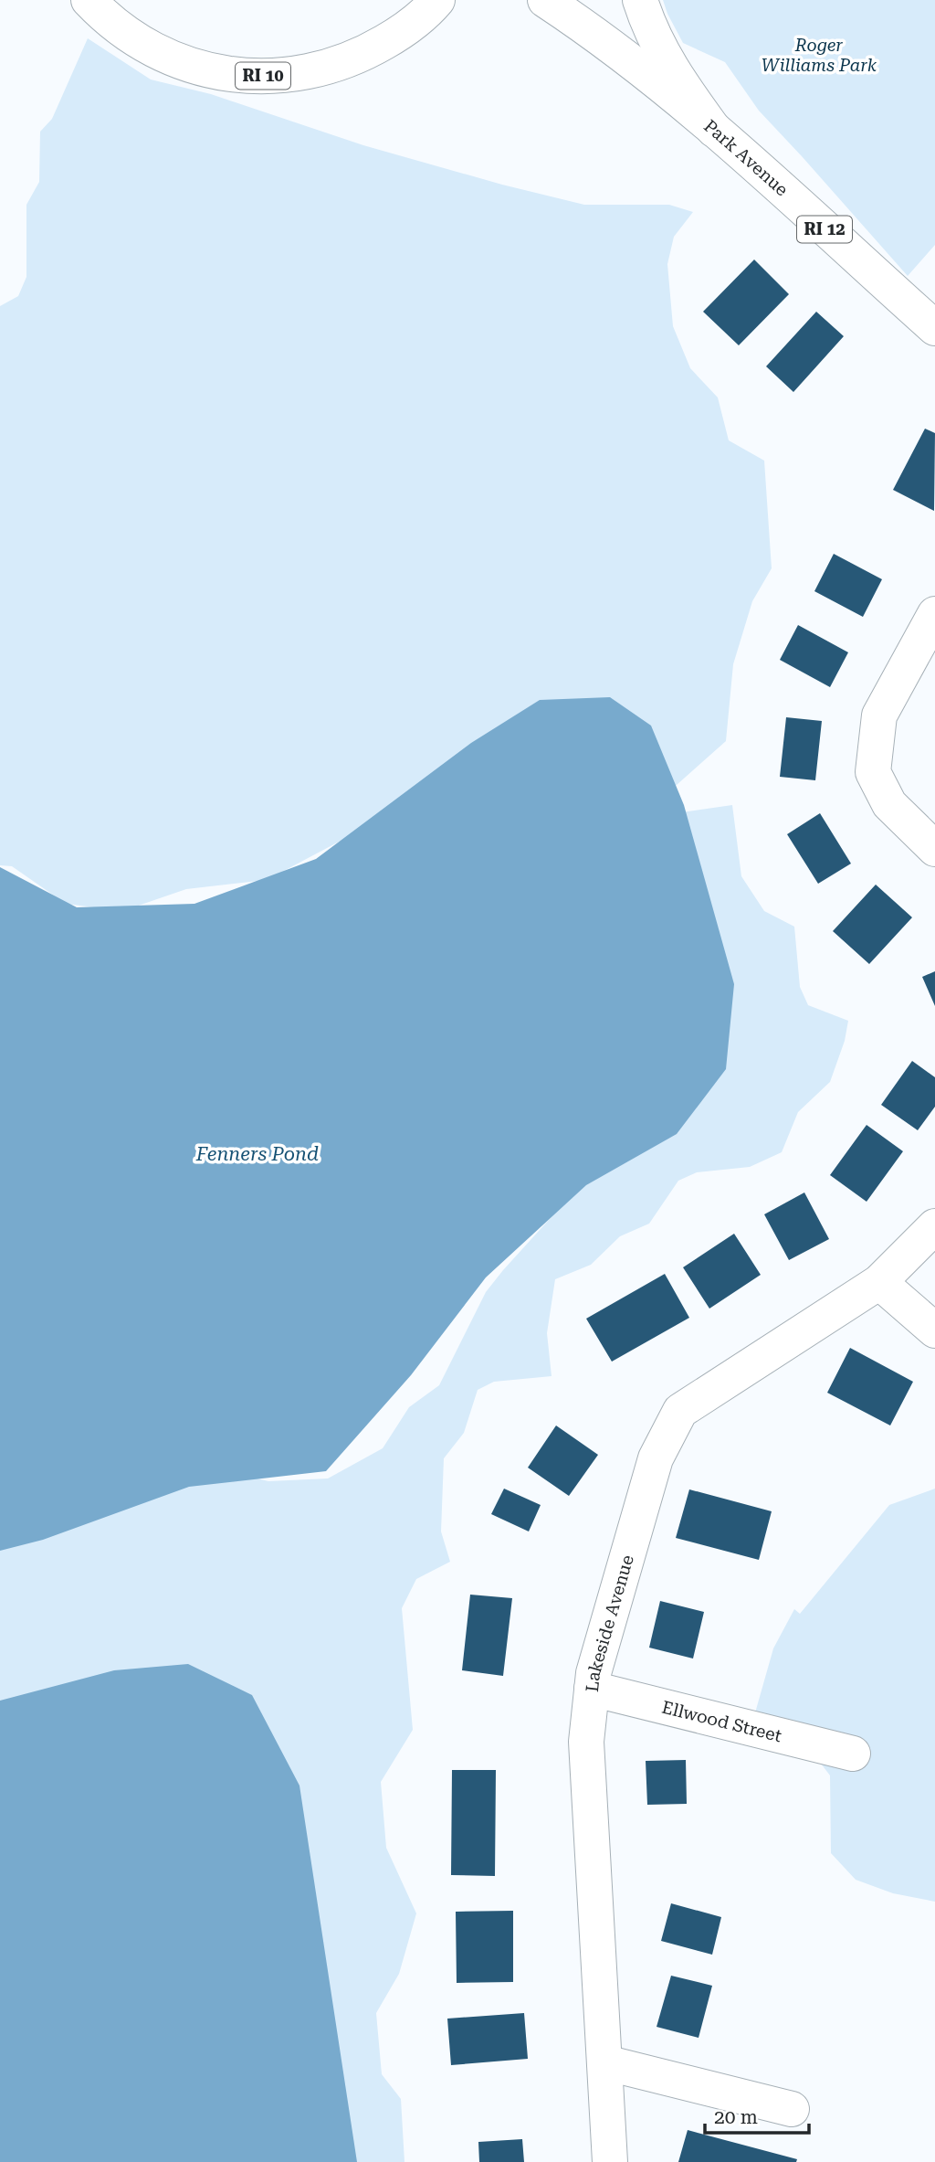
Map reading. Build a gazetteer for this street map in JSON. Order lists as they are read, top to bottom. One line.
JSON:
{"streets":{"main road":["RI 10","Park Avenue","RI 12","Lakeside Avenue","Ellwood Street"]},"crossings":[["Lakeside Avenue","Ellwood Street"]],"water":["Fenners Pond"],"parks":["Roger Williams Park"],"scale_bar":"20 m"}
